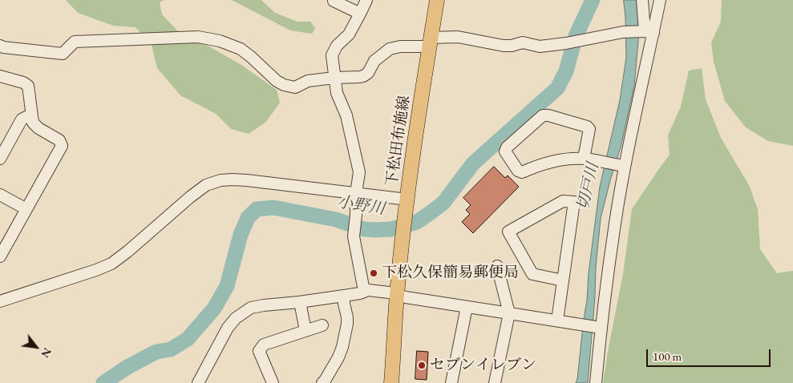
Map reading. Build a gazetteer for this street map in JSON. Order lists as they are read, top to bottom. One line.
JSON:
{"streets":{"main road":["下松田布施線"]},"water":["切戸川","小野川"],"places":["下松久保簡易郵便局","セブンイレブン"],"scale_bar":"100 m","north":"bottom right"}
